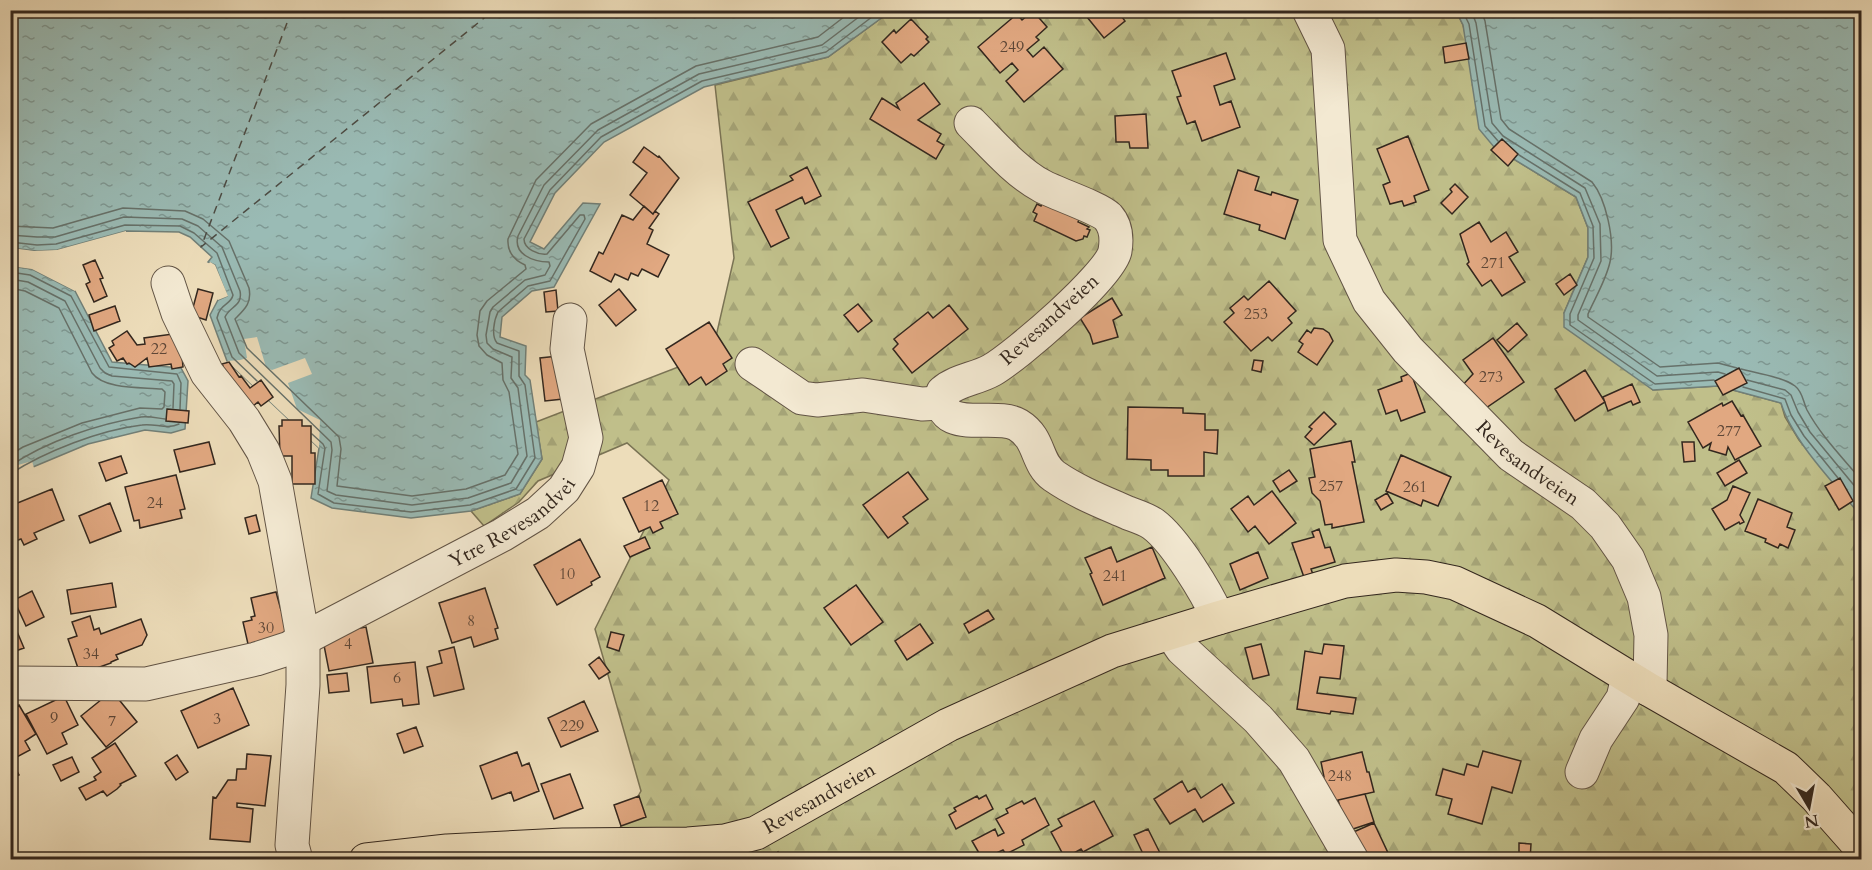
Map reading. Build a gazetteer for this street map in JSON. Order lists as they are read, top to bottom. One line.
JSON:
{"streets":{"main road":["Revesandveien"],"street":["Ytre Revesandvei"]},"house_numbers":["249","271","253","22","273","277","257","261","24","12","10","241","8","30","4","34","6","9","3","7","229","248"],"north":"bottom"}
